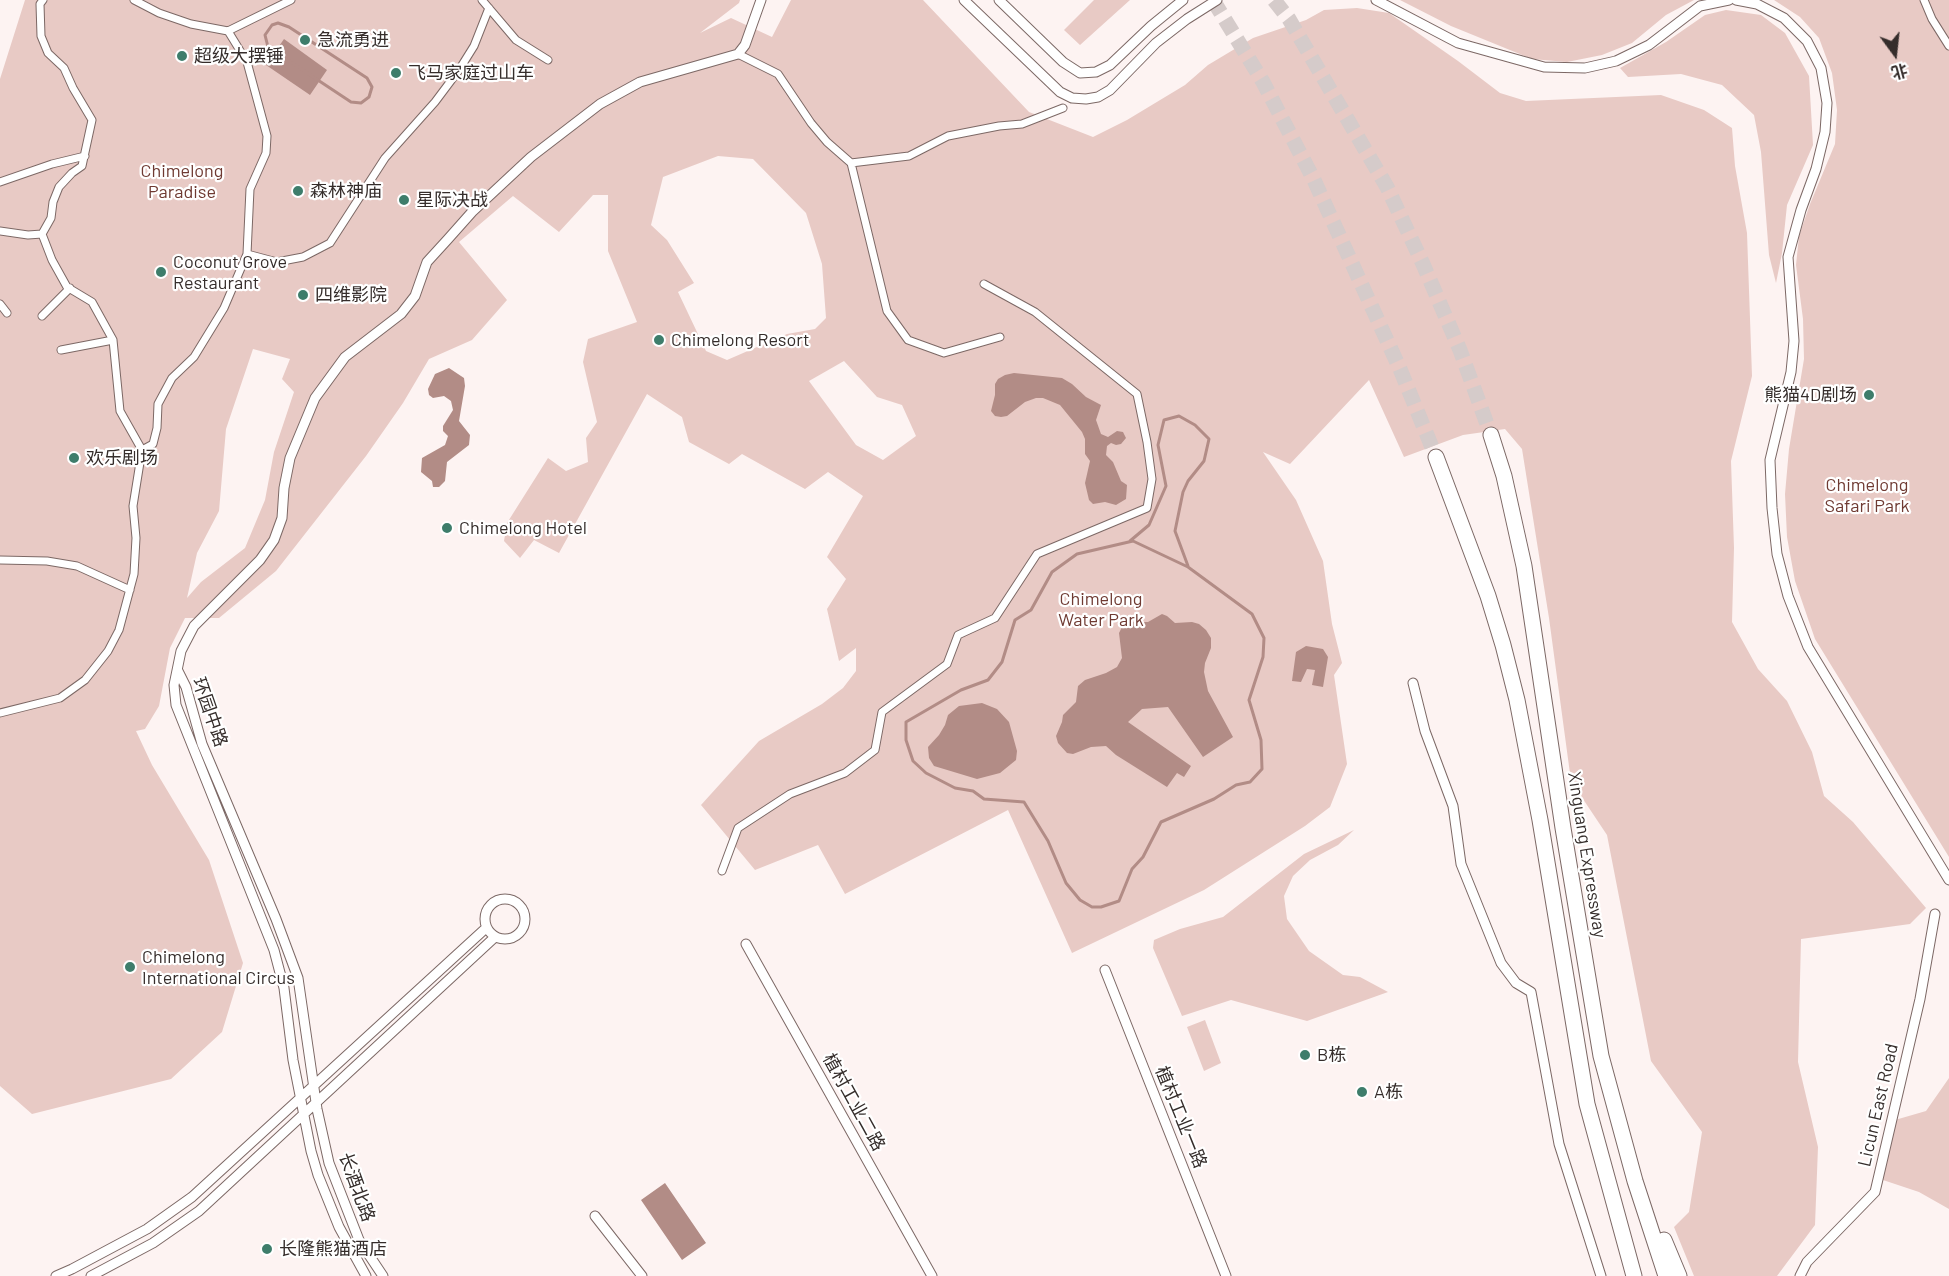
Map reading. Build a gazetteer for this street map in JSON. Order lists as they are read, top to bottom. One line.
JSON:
{"streets":{"highway":["Xinguang Expressway"],"street":["环园中路","植村工业二路","Licun East Road","植村工业一路","长酒北路"]},"crossings":[["环园中路","长酒北路"]],"parks":["Chimelong Paradise","Chimelong Safari Park","Chimelong Water Park"],"places":["急流勇进","超级大摆锤","飞马家庭过山车","森林神庙","星际决战","Coconut Grove Restaurant","四维影院","Chimelong Resort","熊猫4D剧场","欢乐剧场","Chimelong Hotel","Chimelong International Circus","B栋","A栋","长隆熊猫酒店"],"north":"bottom"}
